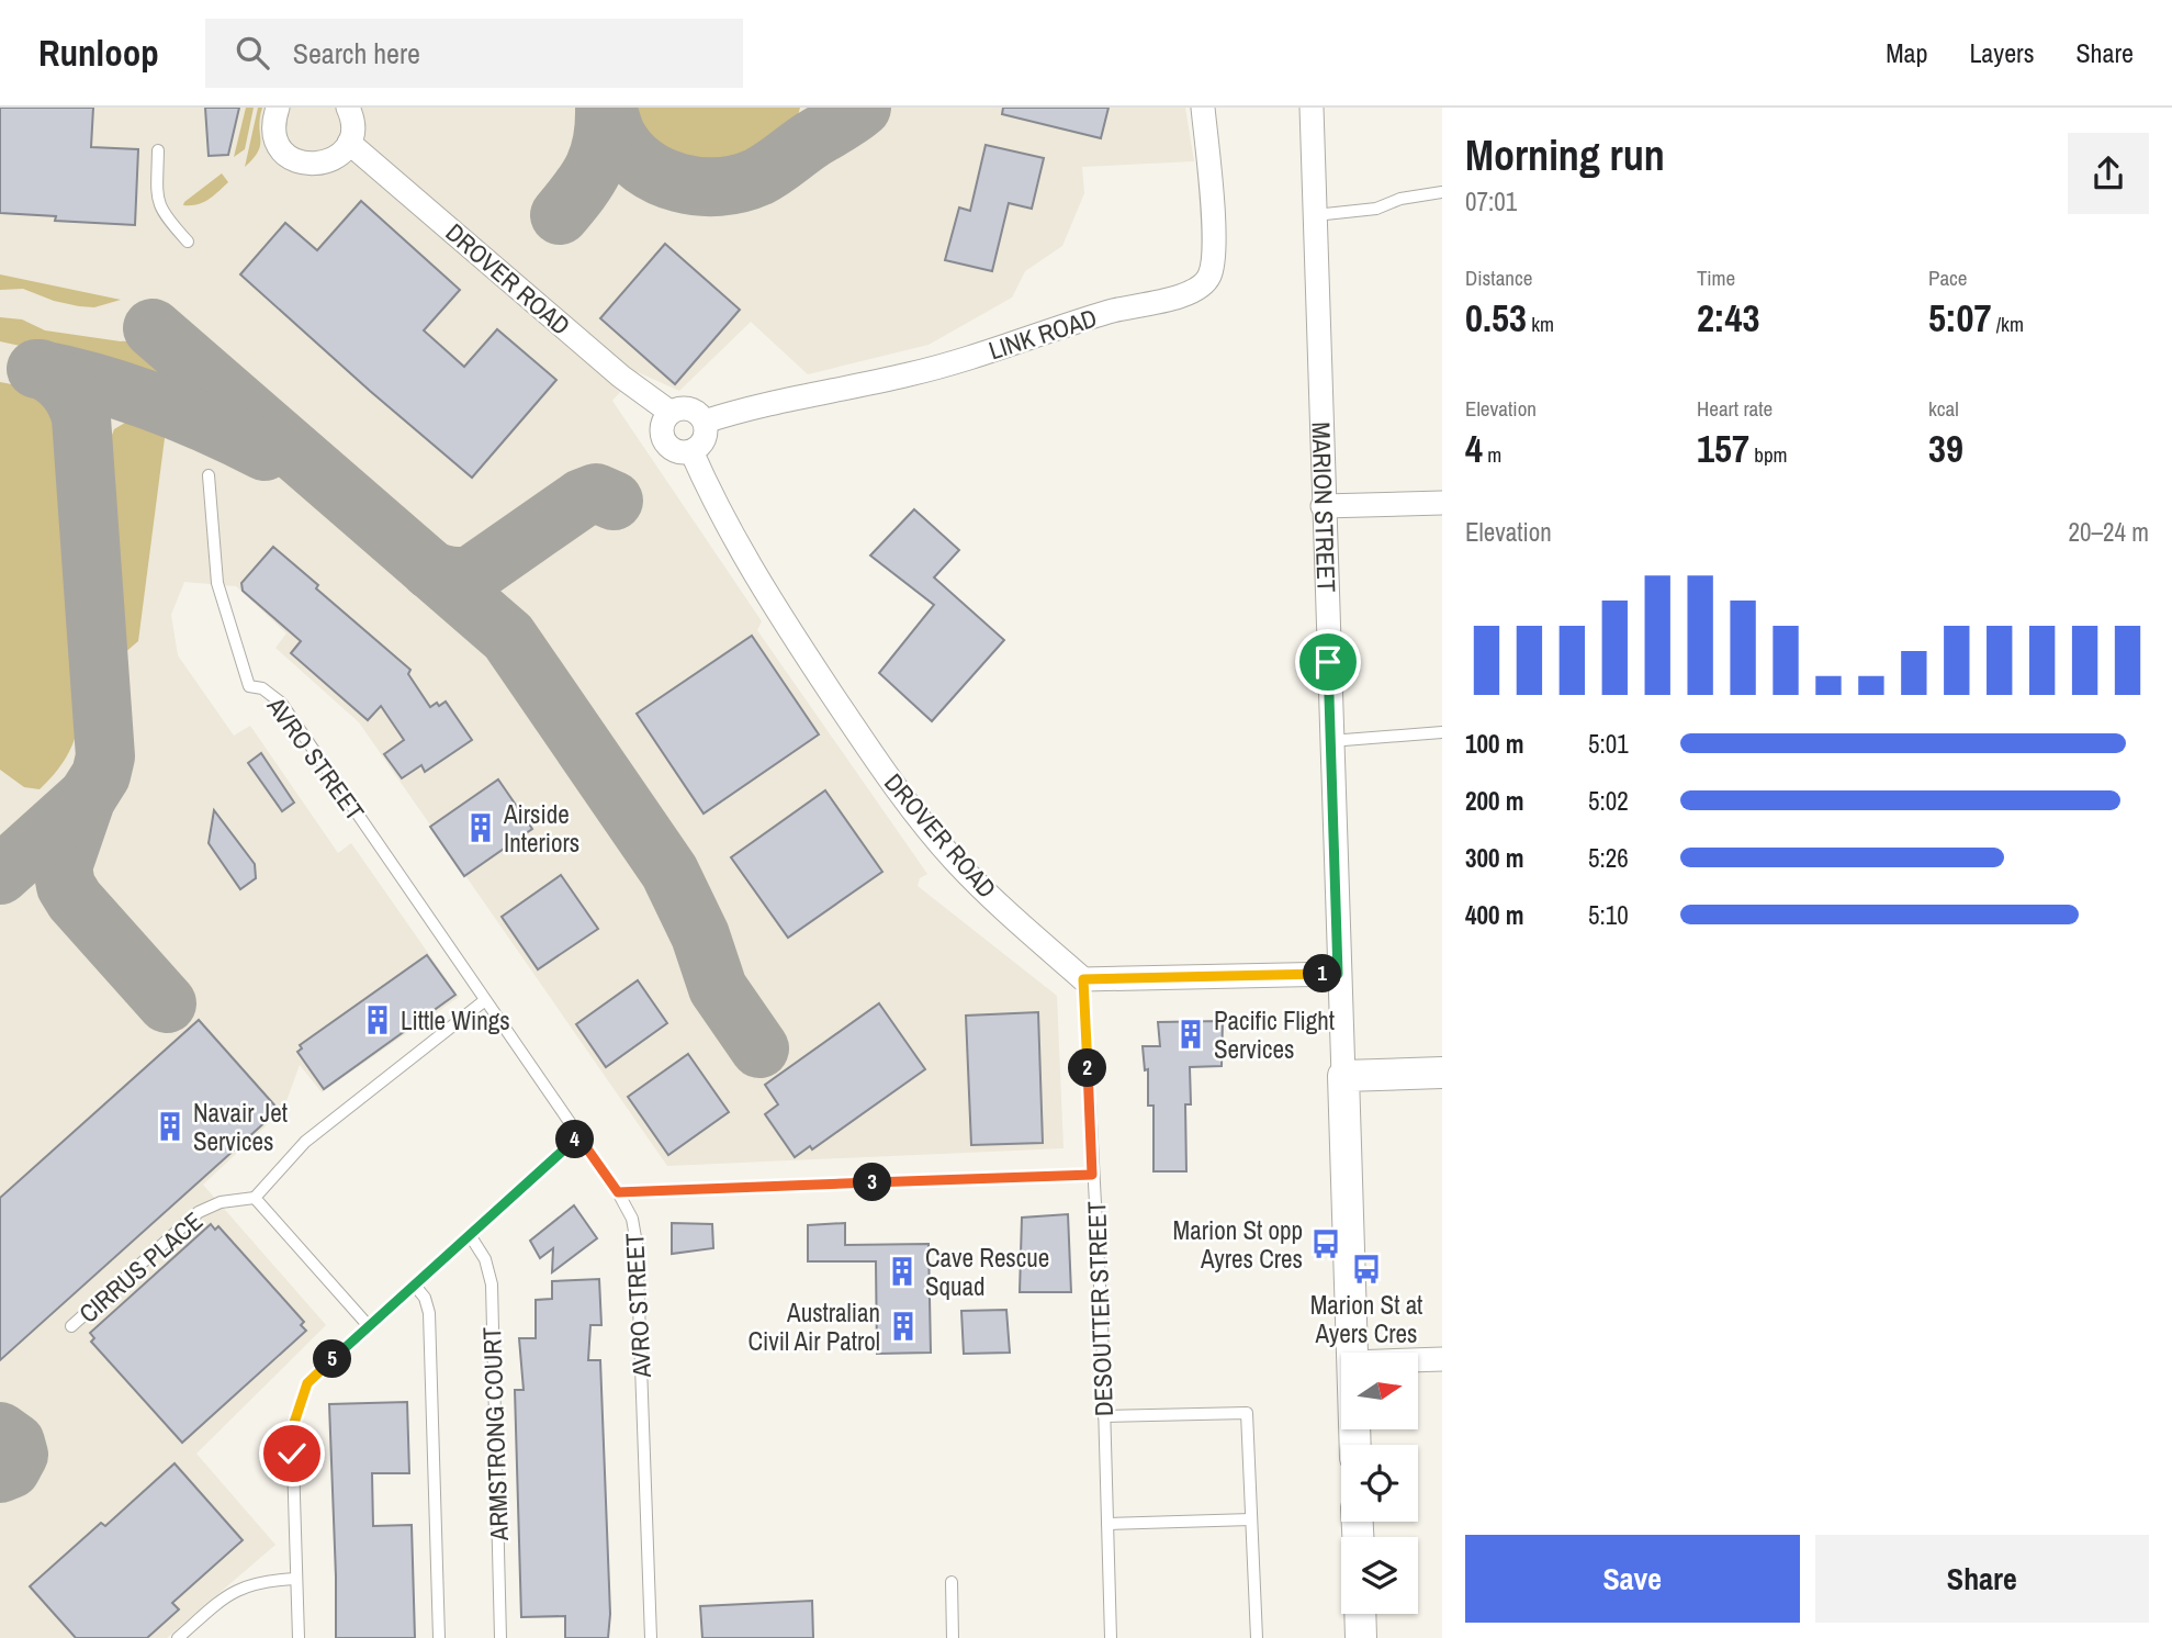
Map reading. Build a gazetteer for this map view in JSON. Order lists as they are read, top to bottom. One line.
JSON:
{"streets":{"main road":["MARION STREET"],"street":["DROVER ROAD","LINK ROAD"],"lane":["AVRO STREET","CIRRUS PLACE","DESOUTTER STREET","ARMSTRONG COURT"]},"crossings":[["DROVER ROAD","LINK ROAD"],["DROVER ROAD","DESOUTTER STREET"]],"places":{"building":["Airside Interiors","Little Wings","Pacific Flight Services","Navair Jet Services","Cave Rescue Squad","Australian Civil Air Patrol"],"bus stop":["Marion St opp Ayres Cres","Marion St at Ayers Cres"]},"north":"right","page":{"header":"Runloop","search":"Search here","nav":["Map","Layers","Share"],"heading":["Morning run","07:01"],"stats":[["Distance","0.53 km"],["Time","2:43"],["Pace","5:07 /km"],["Elevation","4 m"],["Heart rate","157 bpm"],["kcal","39"]],"chart":["Elevation","20–24 m"],"list":[{"name":"100 m","note":"5:01"},{"name":"200 m","note":"5:02"},{"name":"300 m","note":"5:26"},{"name":"400 m","note":"5:10"}],"pins":["1","2","4","3","5"],"buttons":["Save","Share"]}}
